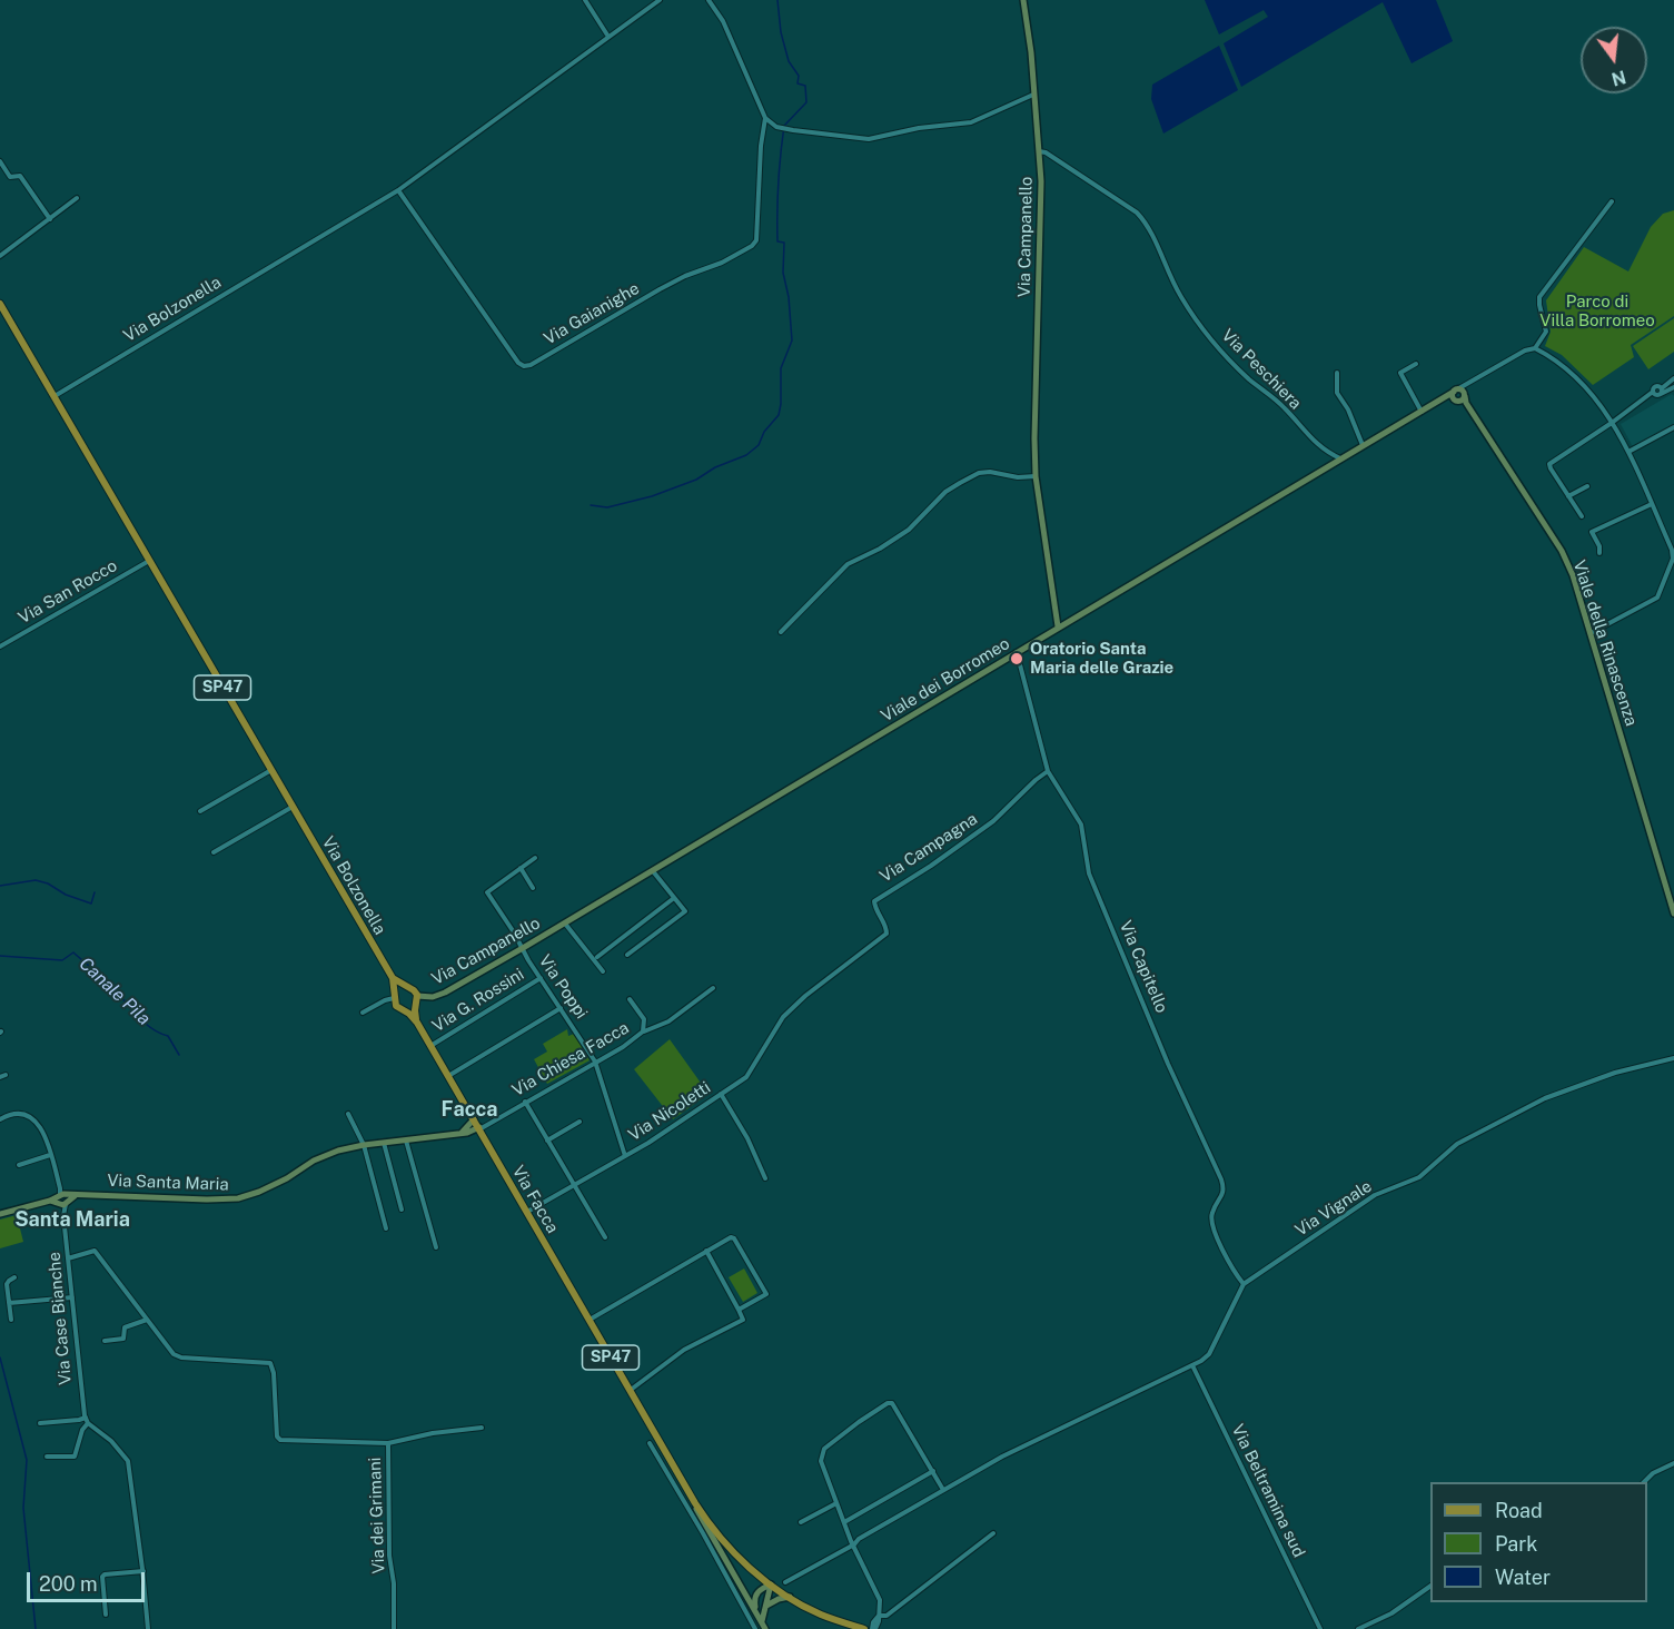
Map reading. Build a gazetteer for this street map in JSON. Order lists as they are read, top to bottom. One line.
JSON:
{"streets":{"main road":["Via Campanello","Via Bolzonella","Viale della Rinascenza","Viale dei Borromeo","SP47","Via Santa Maria","Via Facca"],"street":["Via Gaianighe","Via Peschiera","Via San Rocco","Via Campagna","Via Capitello","Via Poppi","Via G. Rossini","Via Chiesa Facca","Via Nicoletti","Via Vignale","Via Case Bianche","Via Beltramina sud","Via dei Grimani"]},"crossings":[["Via Campanello","Via Bolzonella"],["Via Campanello","Via Peschiera"],["Via Campanello","Viale dei Borromeo"],["Via Campanello","SP47"],["Via Campanello","Via Poppi"],["Via Campanello","Via Facca"],["Via Bolzonella","Via Gaianighe"],["Via Bolzonella","Via San Rocco"],["Via Bolzonella","SP47"],["Via Bolzonella","Via Facca"],["Via Peschiera","Viale dei Borromeo"],["Viale della Rinascenza","Viale dei Borromeo"],["Viale dei Borromeo","Via Capitello"],["SP47","Via Facca"],["Via Campagna","Via Capitello"],["Via Campagna","Via Nicoletti"],["Via Capitello","Via Vignale"],["Via Poppi","Via G. Rossini"],["Via Poppi","Via Chiesa Facca"],["Via Poppi","Via Nicoletti"],["Via G. Rossini","Via Facca"],["Via Chiesa Facca","Via Santa Maria"],["Via Chiesa Facca","Via Facca"],["Via Nicoletti","Via Facca"],["Via Santa Maria","Via Facca"],["Via Santa Maria","Via Case Bianche"],["Via Vignale","Via Beltramina sud"],["Via Case Bianche","Via dei Grimani"]],"districts":["Facca","Santa Maria"],"water":["Canale Pila"],"parks":["Parco di Villa Borromeo"],"places":["Oratorio Santa Maria delle Grazie"],"legend":["Road","Park","Water"],"scale_bar":"200 m","north":"bottom"}
